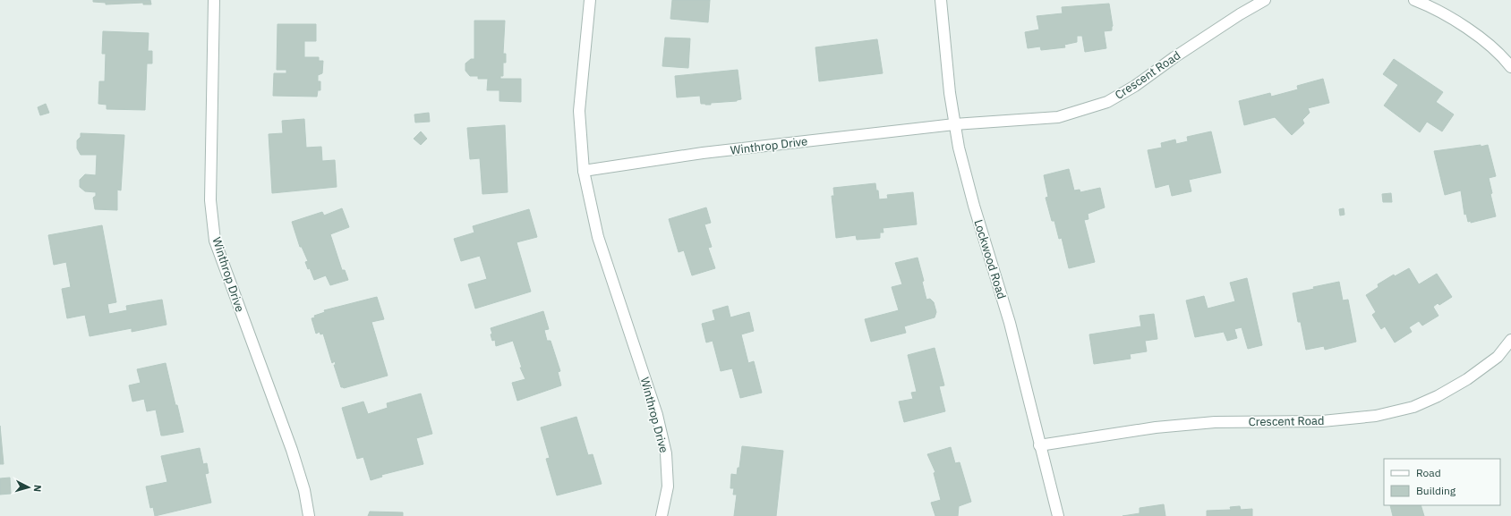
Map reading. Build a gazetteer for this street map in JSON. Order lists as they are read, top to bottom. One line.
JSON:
{"streets":{"street":["Crescent Road","Winthrop Drive","Lockwood Road"]},"crossings":[["Crescent Road","Winthrop Drive"],["Crescent Road","Lockwood Road"],["Winthrop Drive","Lockwood Road"]],"legend":["Road","Building"],"north":"right"}
